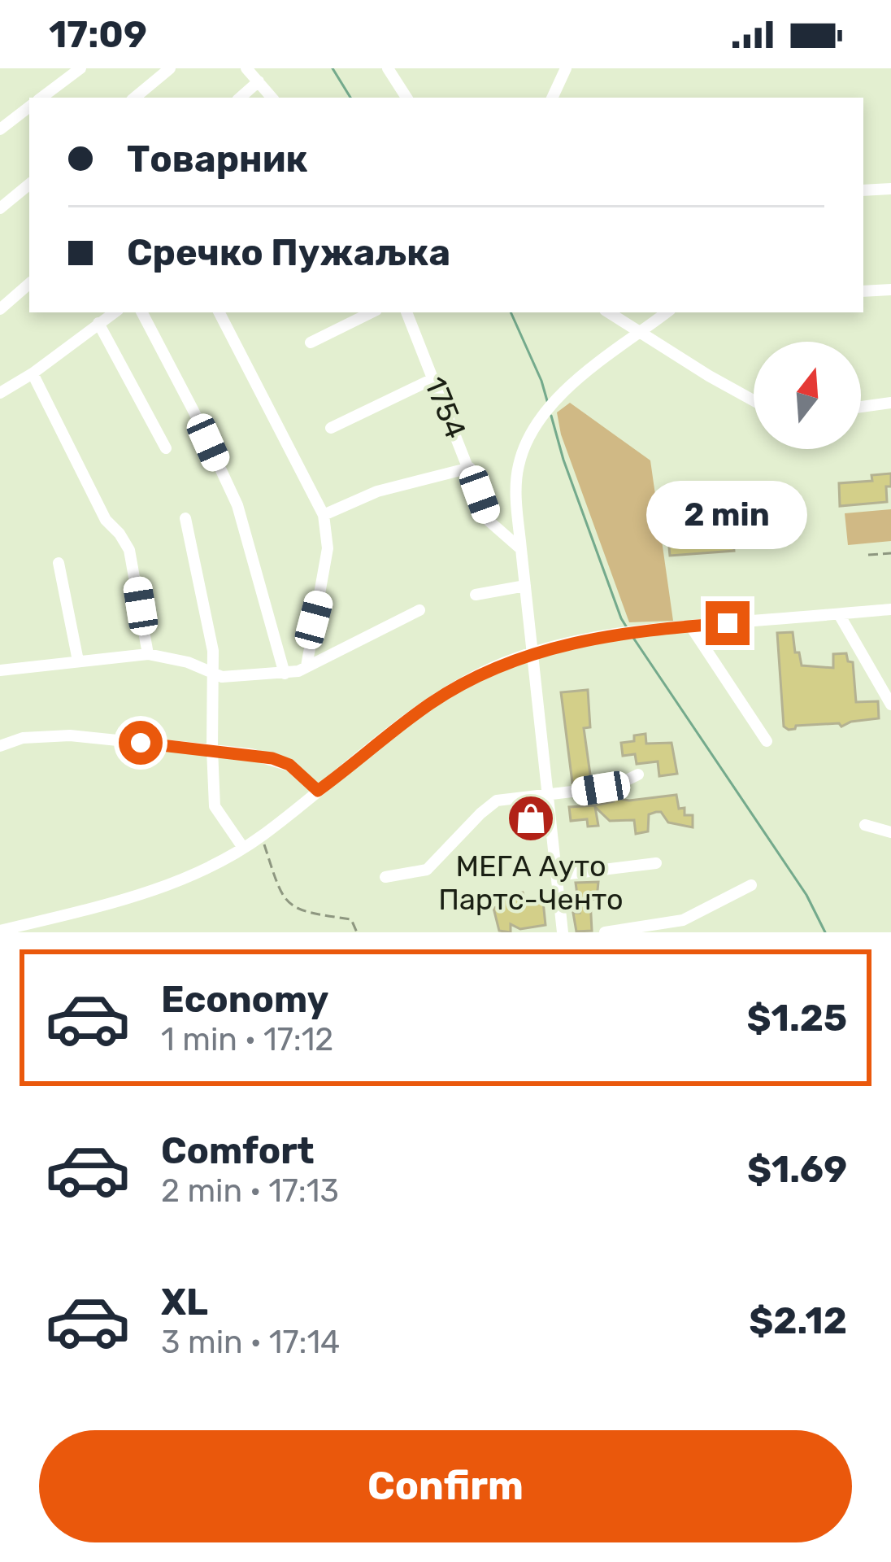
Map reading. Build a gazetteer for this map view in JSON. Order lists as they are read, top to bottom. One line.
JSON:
{"streets":{"street":["1754"]},"places":{"shop":["МЕГА Ауто Партс-Ченто"]},"north":"top","page":{"status":"17:09","banner":["Товарник","Сречко Пужаљка"],"bubble":"2 min","list":[{"name":"Economy","note":"1 min · 17:12","value":"$1.25"},{"name":"Comfort","note":"2 min · 17:13","value":"$1.69"},{"name":"XL","note":"3 min · 17:14","value":"$2.12"}],"buttons":"Confirm"}}
